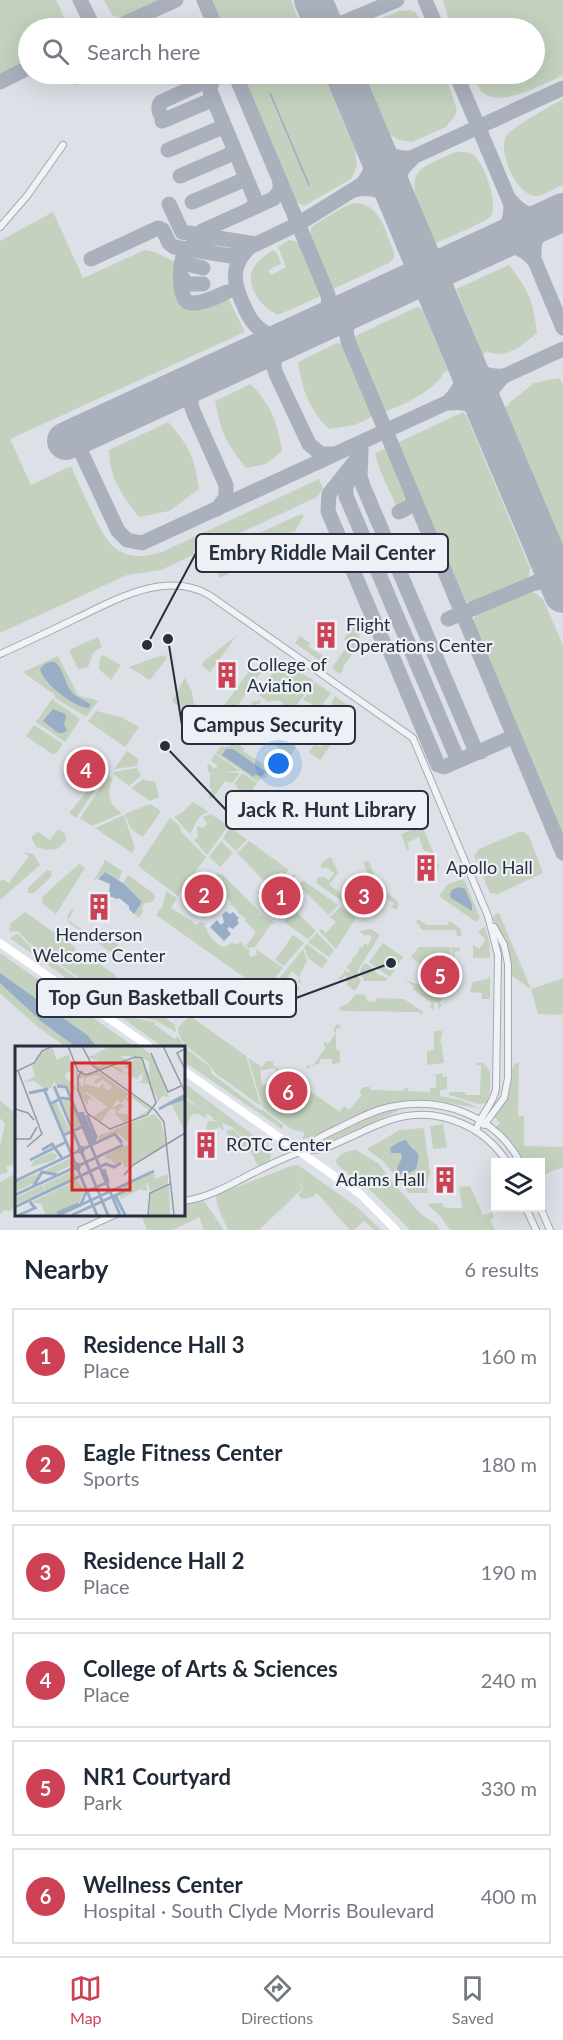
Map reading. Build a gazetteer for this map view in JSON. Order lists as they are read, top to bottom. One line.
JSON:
{"places":{"building":["Flight Operations Center","College of Aviation","Apollo Hall","Henderson Welcome Center","ROTC Center","Adams Hall"],"other":["Campus Security","Embry Riddle Mail Center","Jack R. Hunt Library","Top Gun Basketball Courts"]},"page":{"search":"Search here","pins":["4","2","3","1","5","6"],"heading":["Nearby","6 results"],"list":[{"mark":"1","name":"Residence Hall 3","note":"Place","value":"160 m"},{"mark":"2","name":"Eagle Fitness Center","note":"Sports","value":"180 m"},{"mark":"3","name":"Residence Hall 2","note":"Place","value":"190 m"},{"mark":"4","name":"College of Arts & Sciences","note":"Place","value":"240 m"},{"mark":"5","name":"NR1 Courtyard","note":"Park","value":"330 m"},{"mark":"6","name":"Wellness Center","note":"Hospital · South Clyde Morris Boulevard","value":"400 m"}],"nav":["Map","Directions","Saved"]}}
